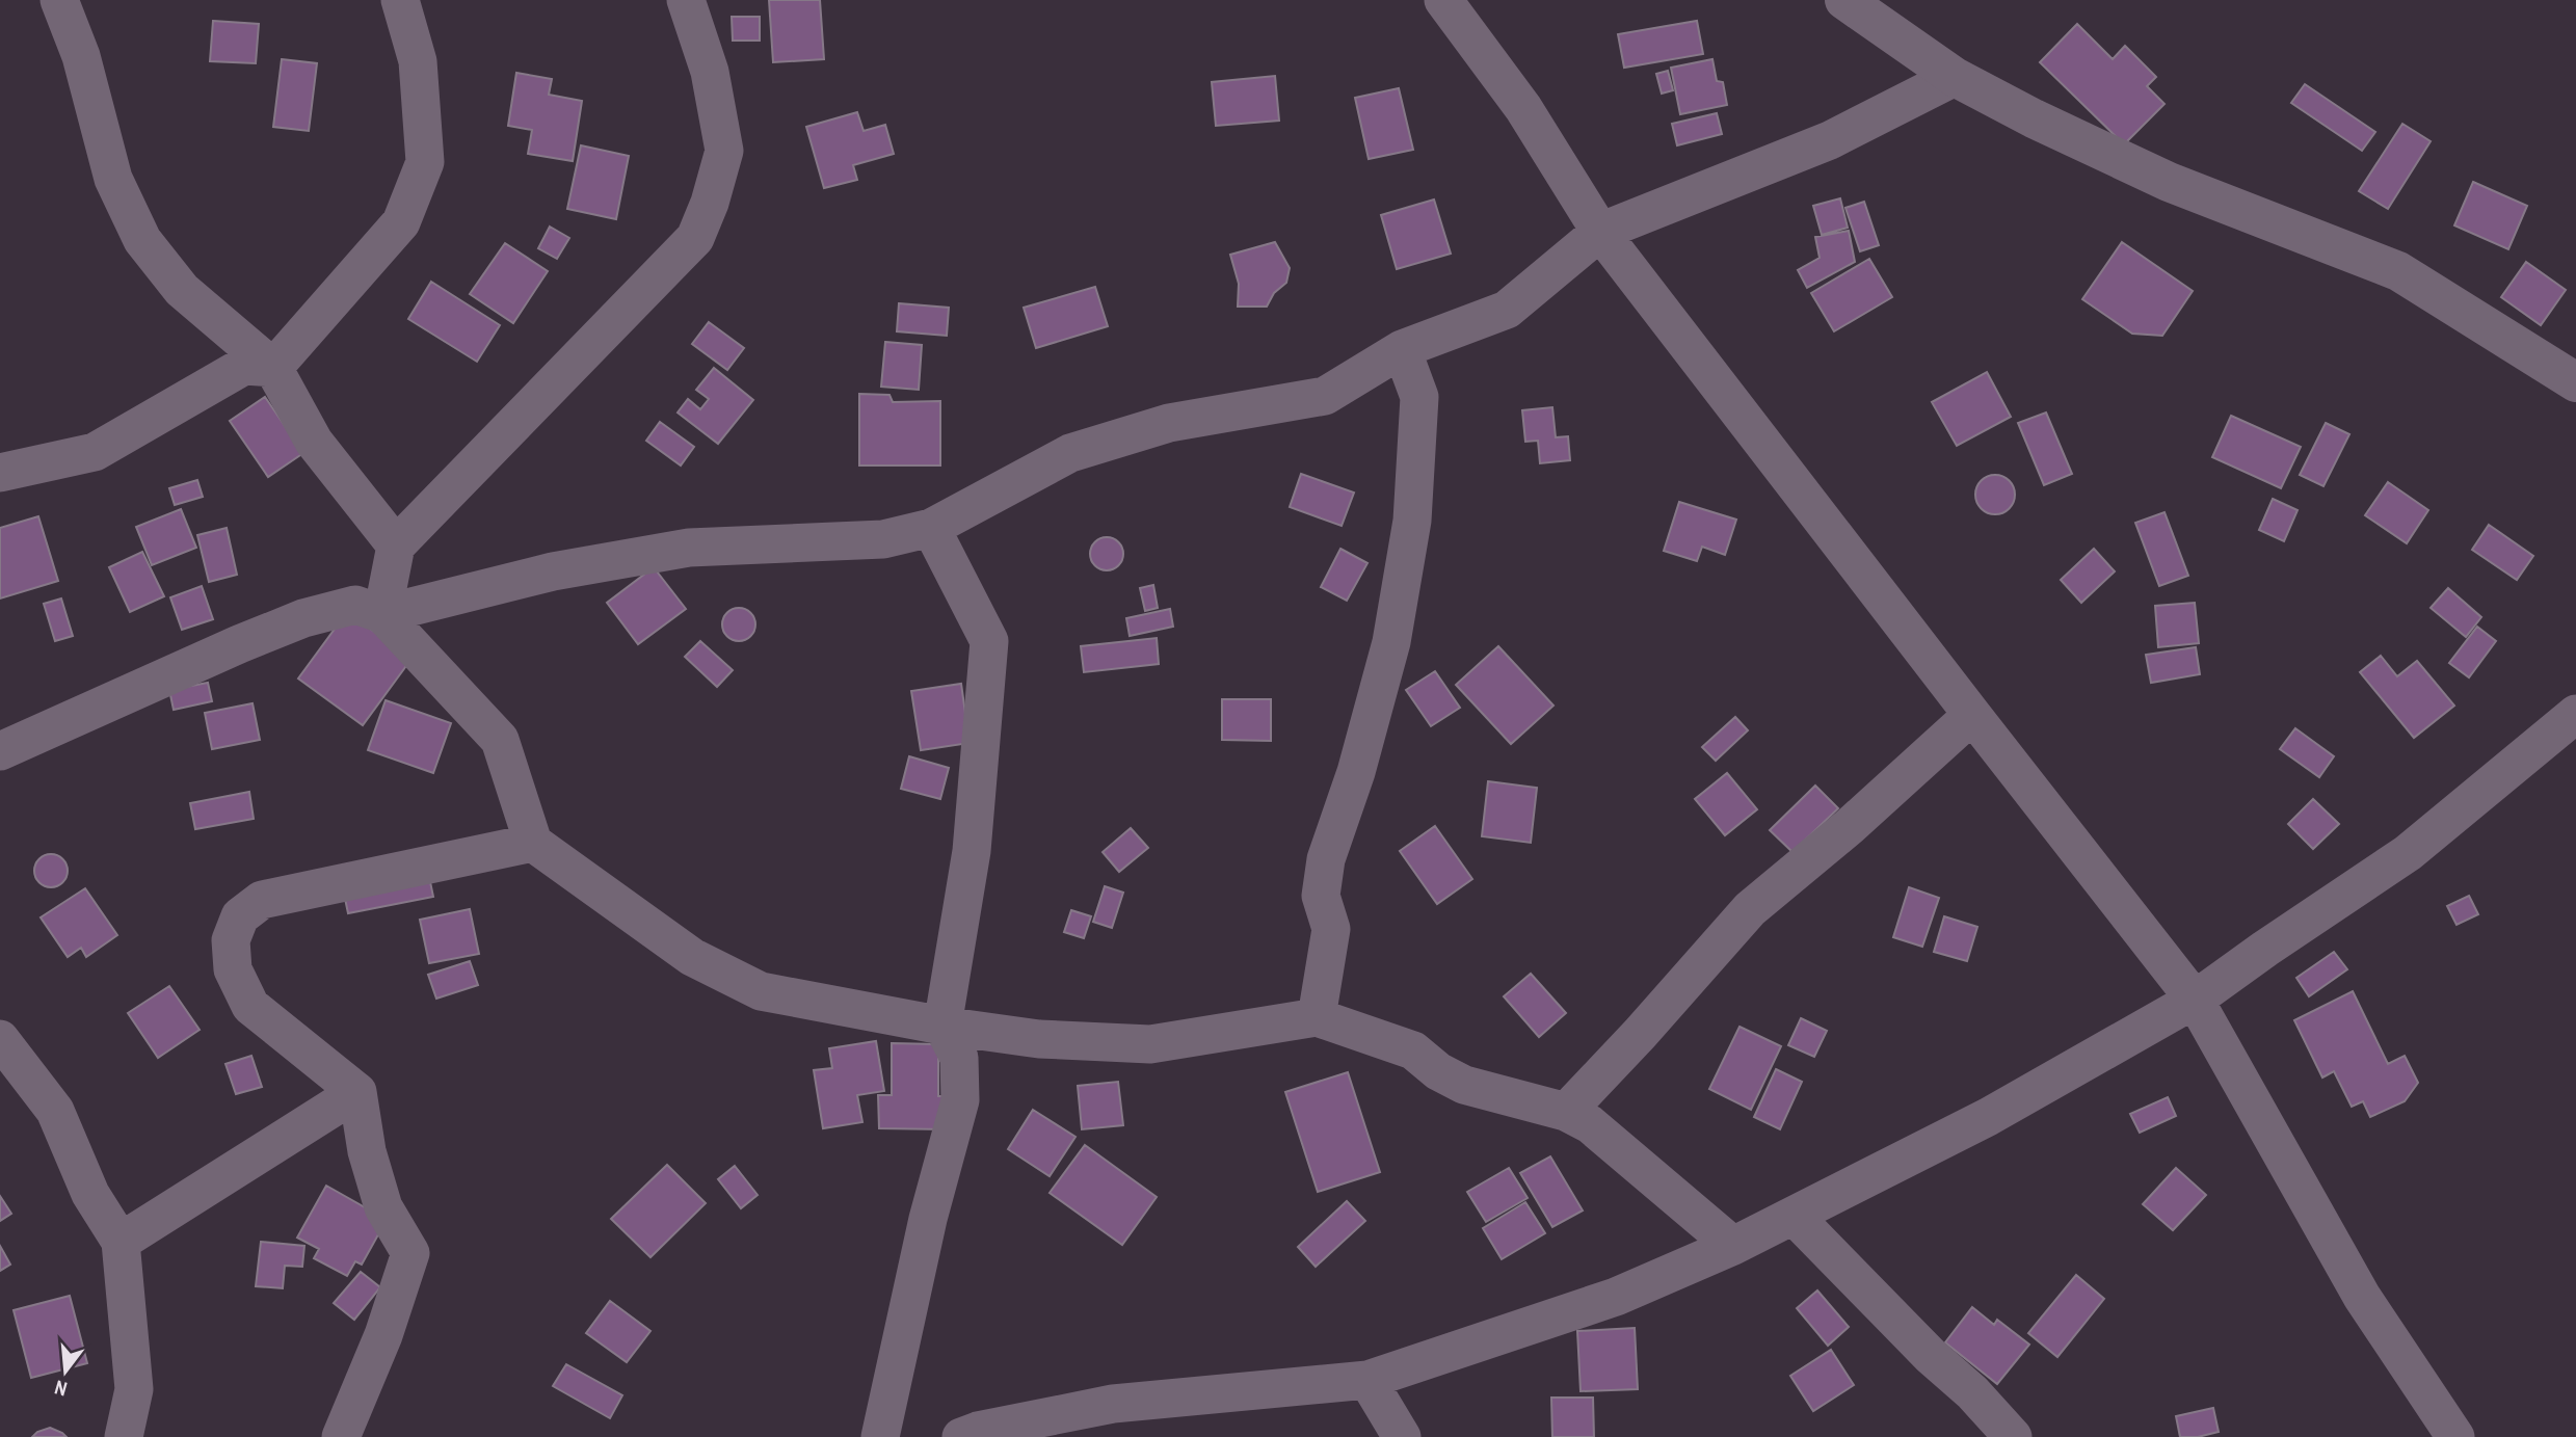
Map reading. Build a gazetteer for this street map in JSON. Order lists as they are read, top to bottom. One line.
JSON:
{"north":"bottom"}
